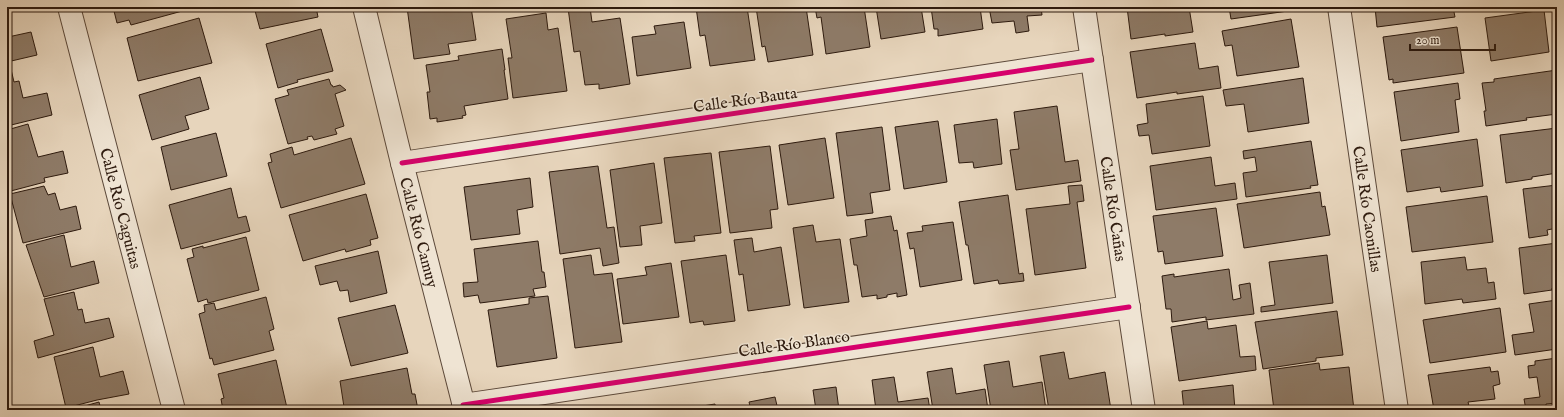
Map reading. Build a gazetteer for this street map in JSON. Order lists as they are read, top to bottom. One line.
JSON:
{"streets":{"street":["Calle Río Bauta","Calle Río Caguitas","Calle Río Caonillas","Calle Río Cañas","Calle Río Camuy","Calle Río Blanco"]},"crossings":[["Calle Río Bauta","Calle Río Cañas"],["Calle Río Bauta","Calle Río Camuy"],["Calle Río Cañas","Calle Río Blanco"],["Calle Río Camuy","Calle Río Blanco"]],"scale_bar":"20 m"}
